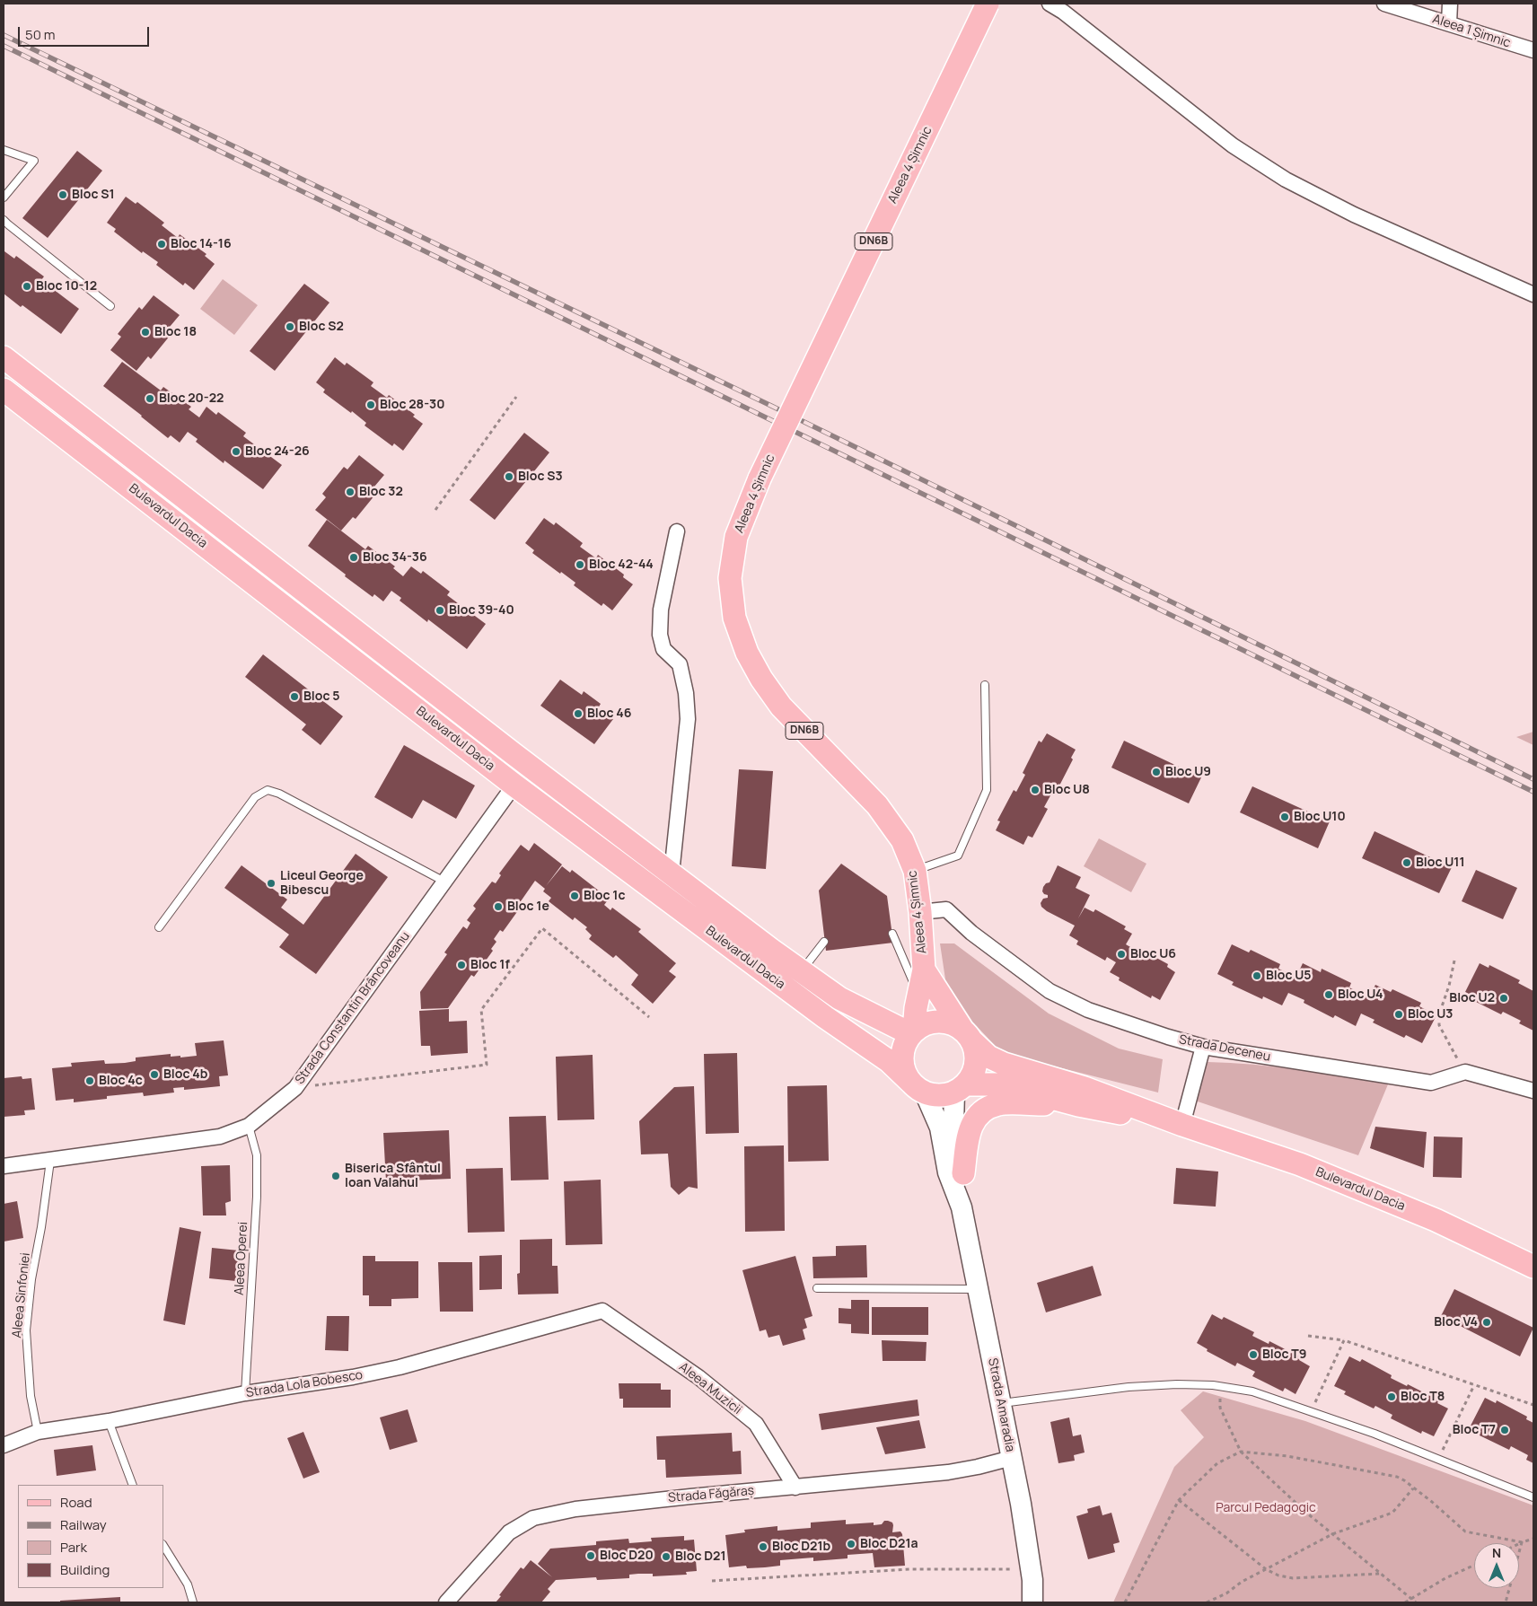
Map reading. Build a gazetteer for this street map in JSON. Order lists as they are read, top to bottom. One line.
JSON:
{"streets":{"main road":["Aleea 4 Șimnic","DN6B","Bulevardul Dacia","Strada Amaradia"],"street":["Aleea 1 Șimnic","Strada Constantin Brâncoveanu","Strada Deceneu","Strada Lola Bobesco","Aleea Muzicii","Strada Făgăraș"],"lane":["Aleea Operei","Aleea Sinfoniei"]},"crossings":[["Aleea 4 Șimnic","Bulevardul Dacia"],["Aleea 4 Șimnic","Strada Deceneu"],["Aleea 4 Șimnic","Strada Amaradia"],["Bulevardul Dacia","Strada Constantin Brâncoveanu"],["Bulevardul Dacia","Strada Amaradia"],["Strada Constantin Brâncoveanu","Aleea Operei"],["Strada Constantin Brâncoveanu","Aleea Sinfoniei"],["Aleea Operei","Strada Lola Bobesco"],["Aleea Sinfoniei","Strada Lola Bobesco"],["Strada Lola Bobesco","Aleea Muzicii"],["Aleea Muzicii","Strada Făgăraș"],["Strada Amaradia","Strada Făgăraș"]],"parks":["Parcul Pedagogic"],"places":["Bloc S1","Bloc 14-16","Bloc 10-12","Bloc S2","Bloc 18","Bloc 20-22","Bloc 28-30","Bloc 24-26","Bloc S3","Bloc 32","Bloc 34-36","Bloc 42-44","Bloc 39-40","Bloc 5","Bloc 46","Bloc U9","Bloc U8","Bloc U10","Bloc U11","Liceul George Bibescu","Bloc 1c","Bloc 1e","Bloc U6","Bloc 1f","Bloc U5","Bloc U4","Bloc U2","Bloc U3","Bloc 4b","Bloc 4c","Biserica Sfântul Ioan Valahul","Bloc V4","Bloc T9","Bloc T8","Bloc T7","Bloc D21a","Bloc D21b","Bloc D20","Bloc D21"],"legend":["Road","Railway","Park","Building"],"scale_bar":"50 m","north":"top"}
